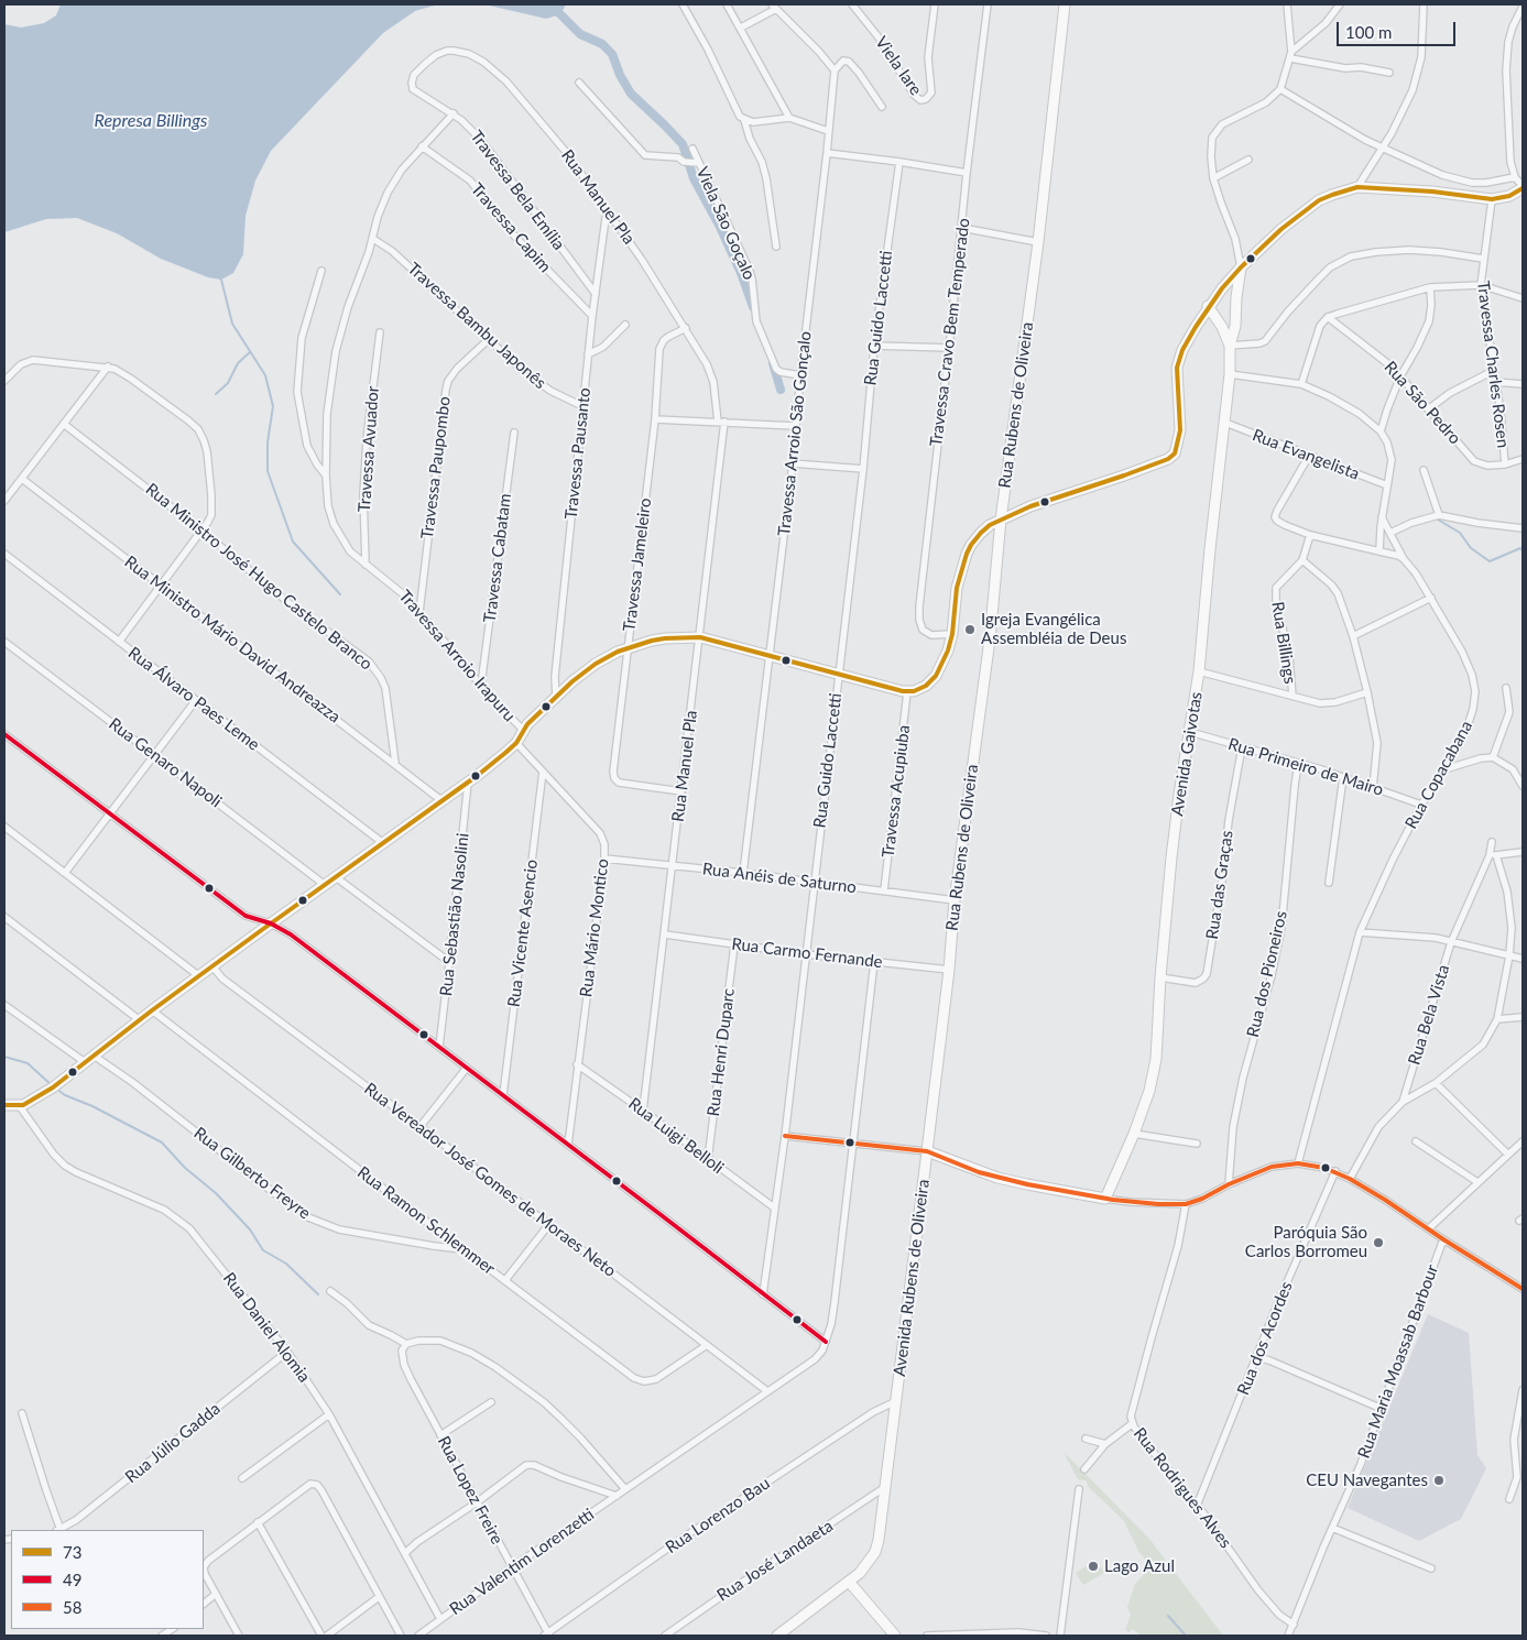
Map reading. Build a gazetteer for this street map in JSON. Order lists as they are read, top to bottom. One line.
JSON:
{"streets":{"street":["Viela Iare","Travessa Bela Emília","Rua Manuel Pla","Viela São Goçalo","Travessa Capim","Rua Guido Laccetti","Travessa Bambu Japonês","Travessa Cravo Bem Temperado","Travessa Charles Rosen","Rua São Pedro","Rua Rubens de Oliveira","Travessa Arroio São Gonçalo","Travessa Avuador","Travessa Pausanto","Rua Evangelista","Travessa Paupombo","Travessa Cabatam","Travessa Jameleiro","Rua Ministro José Hugo Castelo Branco","Rua Ministro Mário David Andreazza","Rua Billings","Travessa Arroio Irapuru","Rua Álvaro Paes Leme","Avenida Gaivotas","Rua Genaro Napoli","Rua Primeiro de Mairo","Rua Copacabana","Travessa Acupiuba","Rua Anéis de Saturno","Rua das Graças","Rua Sebastião Nasolini","Rua Mário Montico","Rua Vicente Asencio","Rua Carmo Fernande","Rua dos Pioneiros","Rua Bela Vista","Rua Henri Duparc","Rua Luigi Belloli","Rua Gilberto Freyre","Rua Vereador José Gomes de Moraes Neto","Rua Ramon Schlemmer","Avenida Rubens de Oliveira","Rua Daniel Alomia","Rua dos Acordes","Rua Maria Moassab Barbour","Rua Júlio Gadda","Rua Rodrigues Alves","Rua Lopez Freire","Rua Lorenzo Bau","Rua José Landaeta","Rua Valentim Lorenzetti"]},"crossings":[["Travessa Bela Emília","Rua Manuel Pla"],["Travessa Bela Emília","Travessa Pausanto"],["Travessa Bela Emília","Travessa Arroio Irapuru"],["Rua Manuel Pla","Travessa Pausanto"],["Rua Manuel Pla","Travessa Jameleiro"],["Rua Manuel Pla","Rua Anéis de Saturno"],["Rua Manuel Pla","Rua Carmo Fernande"],["Rua Manuel Pla","Rua Luigi Belloli"],["Viela São Goçalo","Travessa Arroio São Gonçalo"],["Travessa Capim","Travessa Pausanto"],["Travessa Capim","Travessa Arroio Irapuru"],["Rua Guido Laccetti","Rua Anéis de Saturno"],["Rua Guido Laccetti","Rua Carmo Fernande"],["Rua Guido Laccetti","Rua Luigi Belloli"],["Travessa Bambu Japonês","Travessa Pausanto"],["Travessa Bambu Japonês","Travessa Paupombo"],["Travessa Bambu Japonês","Travessa Arroio Irapuru"],["Travessa Charles Rosen","Rua São Pedro"],["Rua Rubens de Oliveira","Rua Anéis de Saturno"],["Rua Rubens de Oliveira","Rua Carmo Fernande"],["Rua Rubens de Oliveira","Avenida Rubens de Oliveira"],["Travessa Arroio São Gonçalo","Rua Anéis de Saturno"],["Travessa Avuador","Travessa Arroio Irapuru"],["Rua Evangelista","Avenida Gaivotas"],["Travessa Paupombo","Travessa Arroio Irapuru"],["Travessa Cabatam","Travessa Arroio Irapuru"],["Rua Ministro José Hugo Castelo Branco","Rua Ministro Mário David Andreazza"],["Avenida Gaivotas","Rua Primeiro de Mairo"],["Avenida Gaivotas","Rua das Graças"],["Rua Primeiro de Mairo","Rua Copacabana"],["Rua Primeiro de Mairo","Rua das Graças"],["Rua Primeiro de Mairo","Rua dos Pioneiros"],["Travessa Acupiuba","Rua Anéis de Saturno"],["Rua Anéis de Saturno","Rua Mário Montico"],["Rua Mário Montico","Rua Vicente Asencio"],["Rua Mário Montico","Rua Luigi Belloli"],["Rua Carmo Fernande","Rua Henri Duparc"],["Rua Carmo Fernande","Avenida Rubens de Oliveira"],["Rua Henri Duparc","Rua Luigi Belloli"],["Rua Gilberto Freyre","Rua Ramon Schlemmer"],["Rua Vereador José Gomes de Moraes Neto","Rua Ramon Schlemmer"],["Rua Vereador José Gomes de Moraes Neto","Rua Valentim Lorenzetti"],["Avenida Rubens de Oliveira","Rua Lorenzo Bau"],["Avenida Rubens de Oliveira","Rua José Landaeta"],["Rua Daniel Alomia","Rua Júlio Gadda"],["Rua Daniel Alomia","Rua Valentim Lorenzetti"],["Rua dos Acordes","Rua Rodrigues Alves"],["Rua Maria Moassab Barbour","Rua Rodrigues Alves"],["Rua Lopez Freire","Rua Lorenzo Bau"],["Rua Lopez Freire","Rua Valentim Lorenzetti"]],"water":["Represa Billings"],"places":["Igreja Evangélica Assembléia de Deus","Paróquia São Carlos Borromeu","CEU Navegantes","Lago Azul"],"lines":["transit line 73","transit line 49","transit line 58"],"legend":["73","49","58"],"scale_bar":"100 m"}
